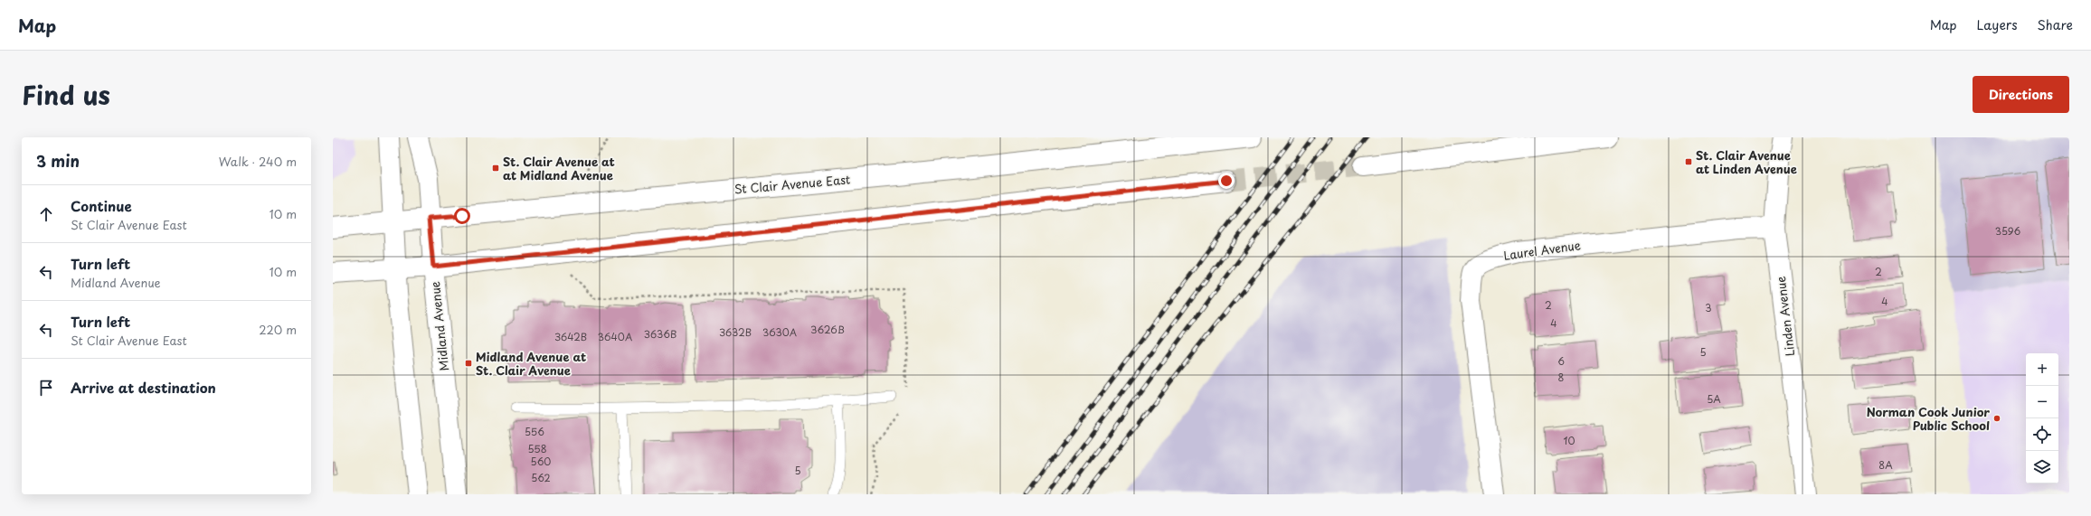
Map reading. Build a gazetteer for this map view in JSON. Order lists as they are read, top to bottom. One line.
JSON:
{"streets":{"main road":["St Clair Avenue East","Laurel Avenue","Linden Avenue","Midland Avenue"]},"crossings":[["St Clair Avenue East","Midland Avenue"],["Laurel Avenue","Linden Avenue"]],"places":{"transit":["St. Clair Avenue at Linden Avenue","St. Clair Avenue at at Midland Avenue","Midland Avenue at St. Clair Avenue"],"other":["Norman Cook Junior Public School"]},"house_numbers":["3596","2","4","2","3","4","3626B","3632B","3630A","3636B","3642B","3640A","5","6","8","5A","556","10","558","560","8A","5","562"],"page":{"header":"Map","nav":["Map","Layers","Share"],"title":"Find us","buttons":"Directions","heading":["3 min","Walk · 240 m"],"list":[["Continue","St Clair Avenue East","10 m"],["Turn left","Midland Avenue","10 m"],["Turn left","St Clair Avenue East","220 m"],"Arrive at destination"],"map_buttons":["+","−"]}}
